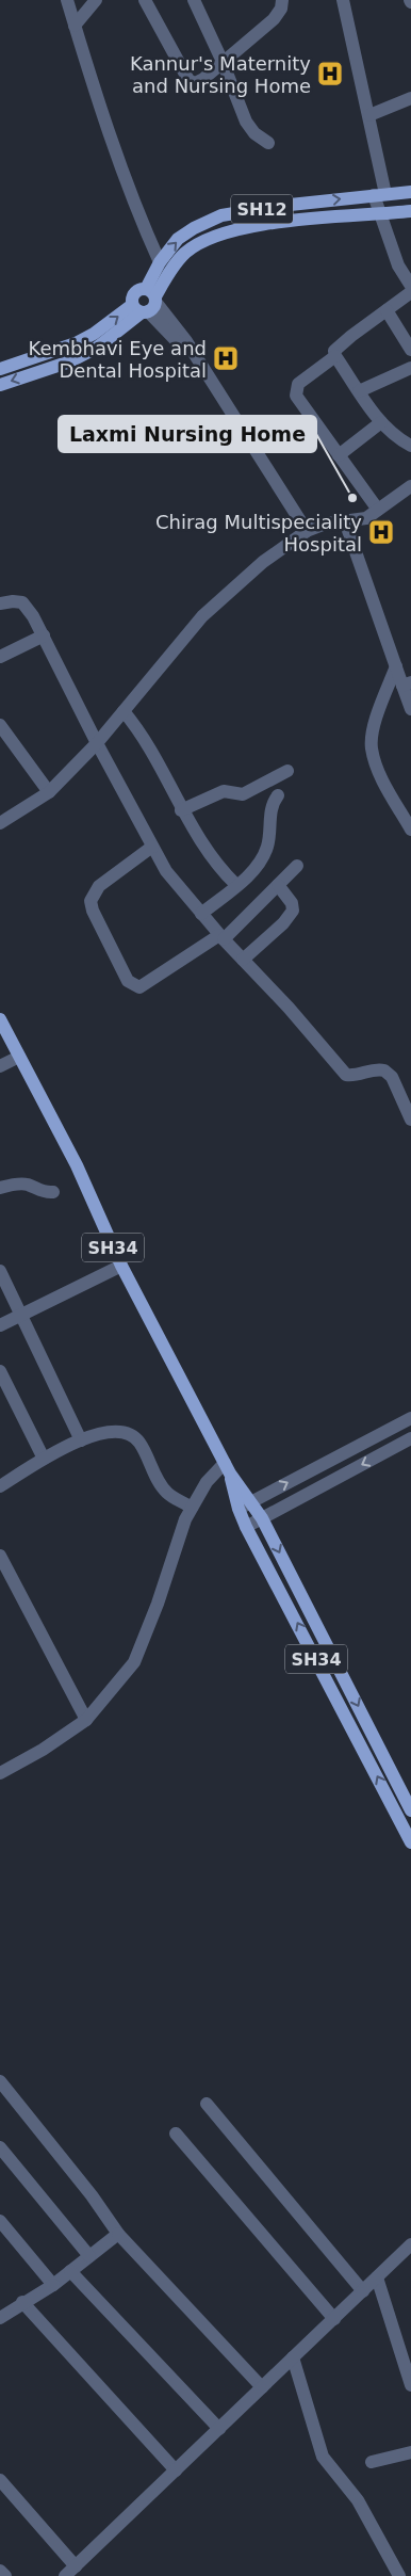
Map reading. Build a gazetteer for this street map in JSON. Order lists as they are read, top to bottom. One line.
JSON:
{"streets":{"main road":["SH12","SH34"]},"places":{"hospital":["Kannur's Maternity and Nursing Home","Kembhavi Eye and Dental Hospital","Chirag Multispeciality Hospital"],"other":["Laxmi Nursing Home"]}}
